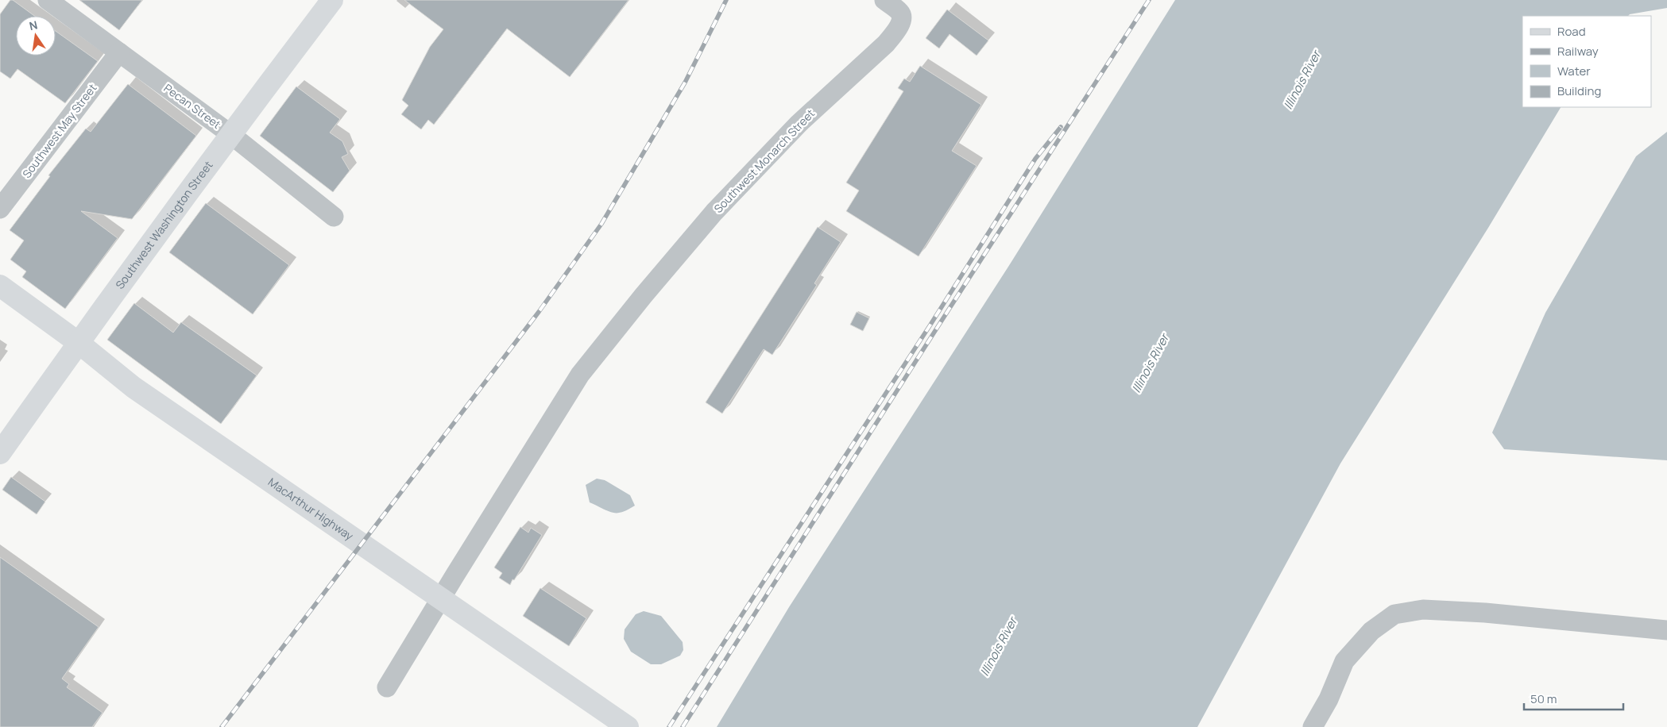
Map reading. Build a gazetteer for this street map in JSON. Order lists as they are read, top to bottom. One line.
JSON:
{"streets":{"main road":["Southwest Washington Street","MacArthur Highway"],"street":["Pecan Street","Southwest May Street","Southwest Monarch Street"]},"crossings":[["Pecan Street","Southwest May Street"],["Pecan Street","Southwest Washington Street"],["Southwest Washington Street","MacArthur Highway"]],"water":["Illinois River"],"legend":["Road","Railway","Water","Building"],"scale_bar":"50 m","north":"top"}
